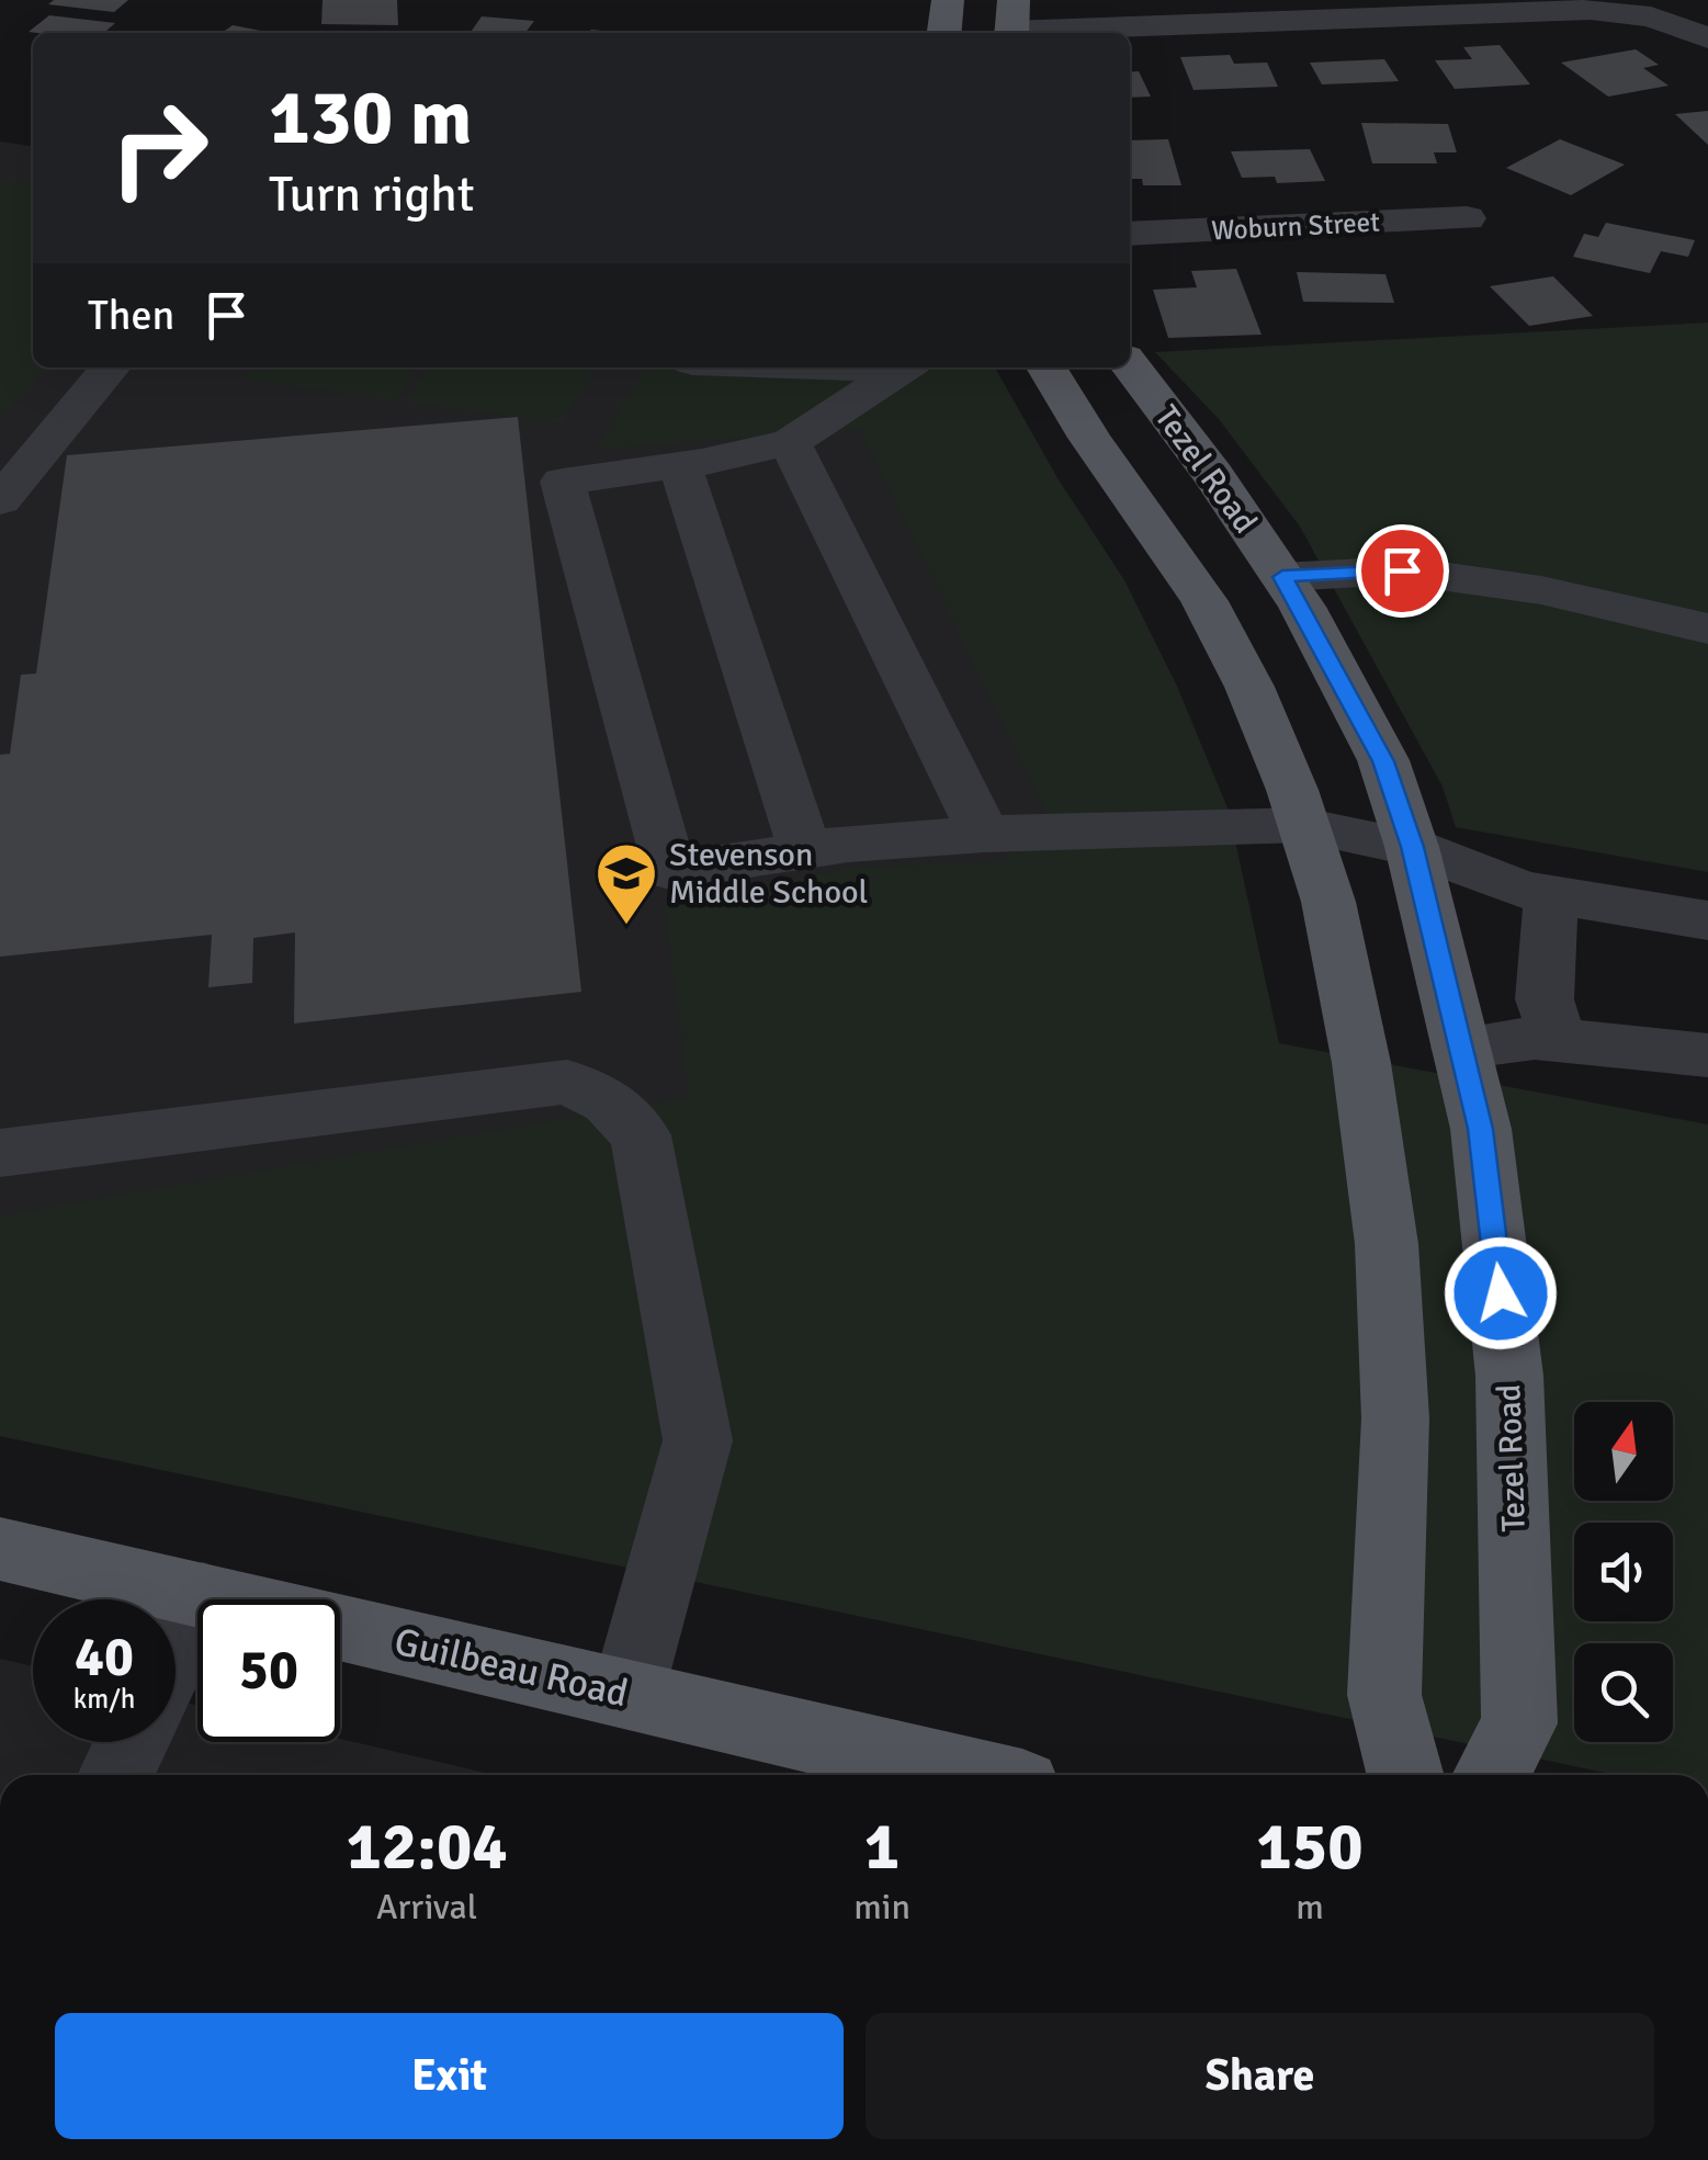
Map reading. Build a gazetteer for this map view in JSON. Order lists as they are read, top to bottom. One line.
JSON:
{"streets":{"main road":["Tezel Road","Guilbeau Road"],"street":["Woburn Street"]},"places":{"school or university":["Stevenson Middle School"]},"north":"top","page":{"turn":["130 m","Turn right"],"then":"Then","speed":"40 km/h","limit":"50","eta":["12:04","Arrival","1","min","150","m"],"buttons":["Exit","Share"]}}
